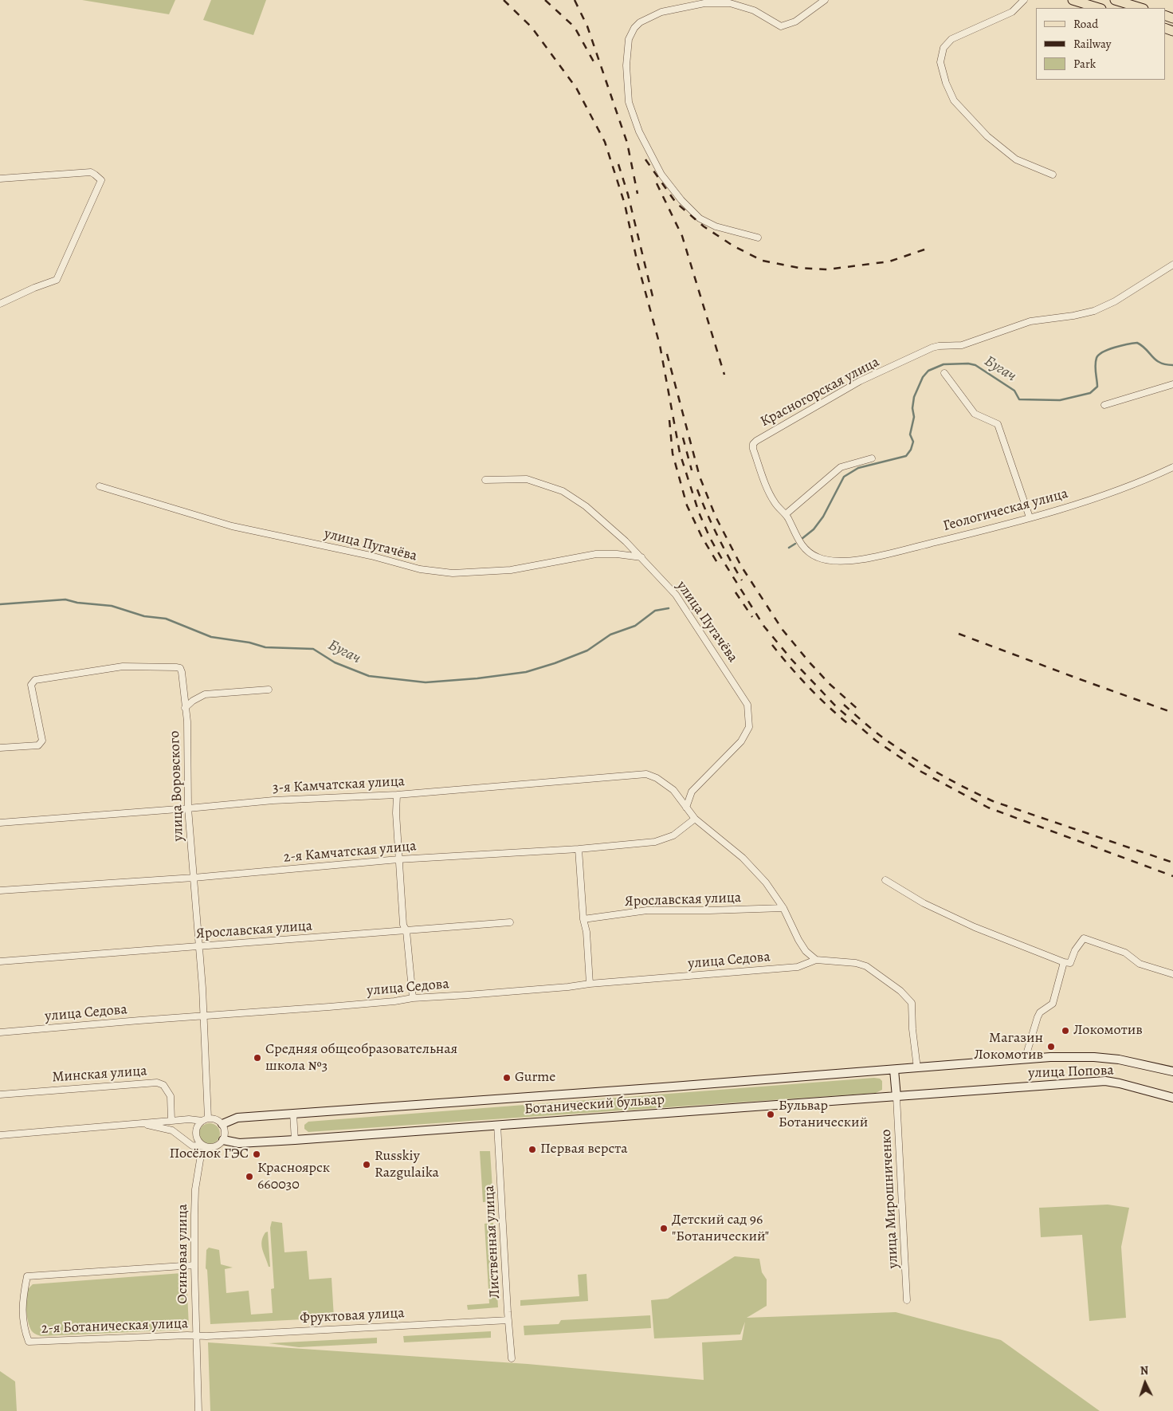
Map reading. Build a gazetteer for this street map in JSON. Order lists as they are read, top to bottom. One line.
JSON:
{"streets":{"street":["Красногорская улица","Геологическая улица","улица Пугачёва","3-я Камчатская улица","улица Воровского","2-я Камчатская улица","Ярославская улица","улица Седова","улица Попова","Минская улица","Ботанический бульвар","улица Мирошниченко","Лиственная улица","Осиновая улица","Фруктовая улица","2-я Ботаническая улица"]},"crossings":[["Красногорская улица","Геологическая улица"],["улица Пугачёва","3-я Камчатская улица"],["3-я Камчатская улица","улица Воровского"],["3-я Камчатская улица","2-я Камчатская улица"],["3-я Камчатская улица","Ярославская улица"],["3-я Камчатская улица","улица Седова"],["улица Воровского","2-я Камчатская улица"],["улица Воровского","Ярославская улица"],["улица Воровского","улица Седова"],["улица Воровского","Ботанический бульвар"],["улица Воровского","Осиновая улица"],["улица Попова","Ботанический бульвар"],["улица Попова","улица Мирошниченко"],["Ботанический бульвар","улица Мирошниченко"],["Ботанический бульвар","Лиственная улица"],["Ботанический бульвар","Осиновая улица"],["Лиственная улица","Фруктовая улица"],["Осиновая улица","Фруктовая улица"],["Осиновая улица","2-я Ботаническая улица"],["Фруктовая улица","2-я Ботаническая улица"]],"water":["Бугач"],"places":["Локомотив","Магазин Локомотив","Средняя общеобразовательная школа №3","Gurme","Бульвар Ботанический","Первая верста","Посёлок ГЭС","Russkiy Razgulaika","Красноярск 660030","Детский сад 96 \"Ботанический\""],"legend":["Road","Railway","Park"],"north":"top"}
